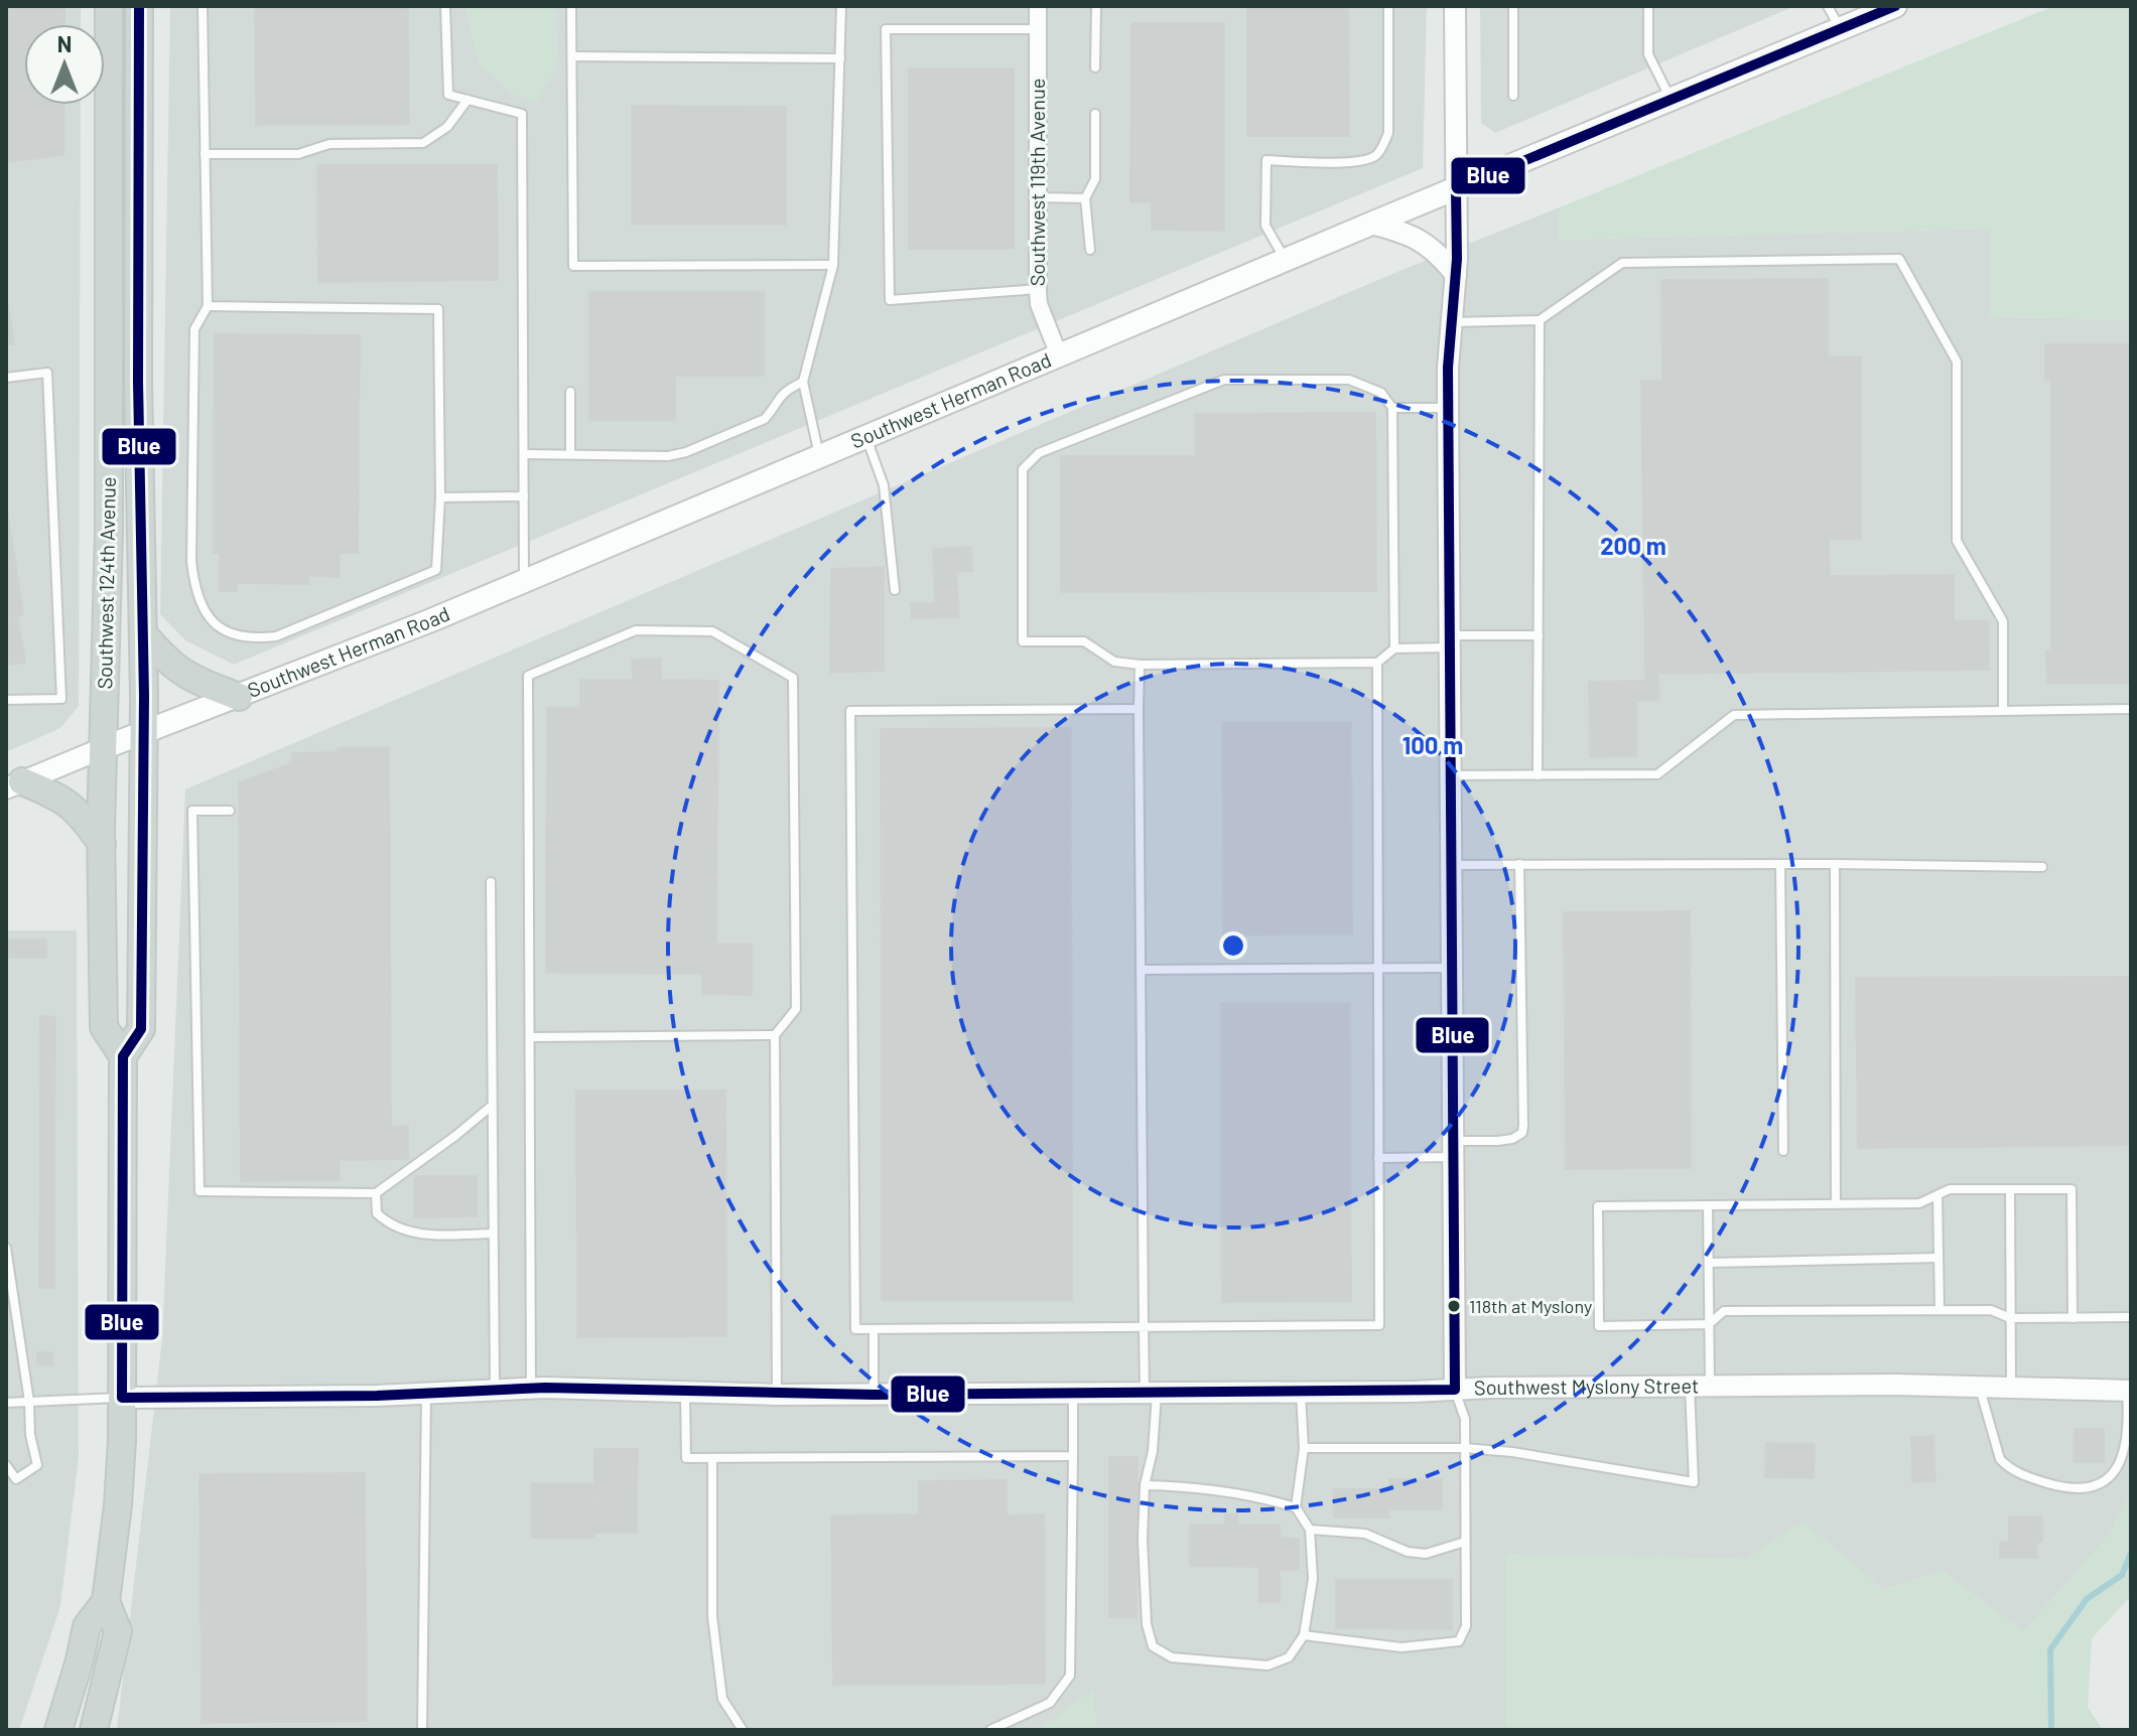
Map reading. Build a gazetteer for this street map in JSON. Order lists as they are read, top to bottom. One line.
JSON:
{"streets":{"main road":["Southwest Herman Road","Southwest 124th Avenue"],"street":["Southwest 119th Avenue","Southwest Myslony Street"]},"crossings":[["Southwest 119th Avenue","Southwest Herman Road"],["Southwest Herman Road","Southwest 124th Avenue"],["Southwest 124th Avenue","Southwest Myslony Street"]],"places":["118th at Myslony"],"lines":["transit line Blue"],"north":"top","rings":["200 m","100 m"]}
